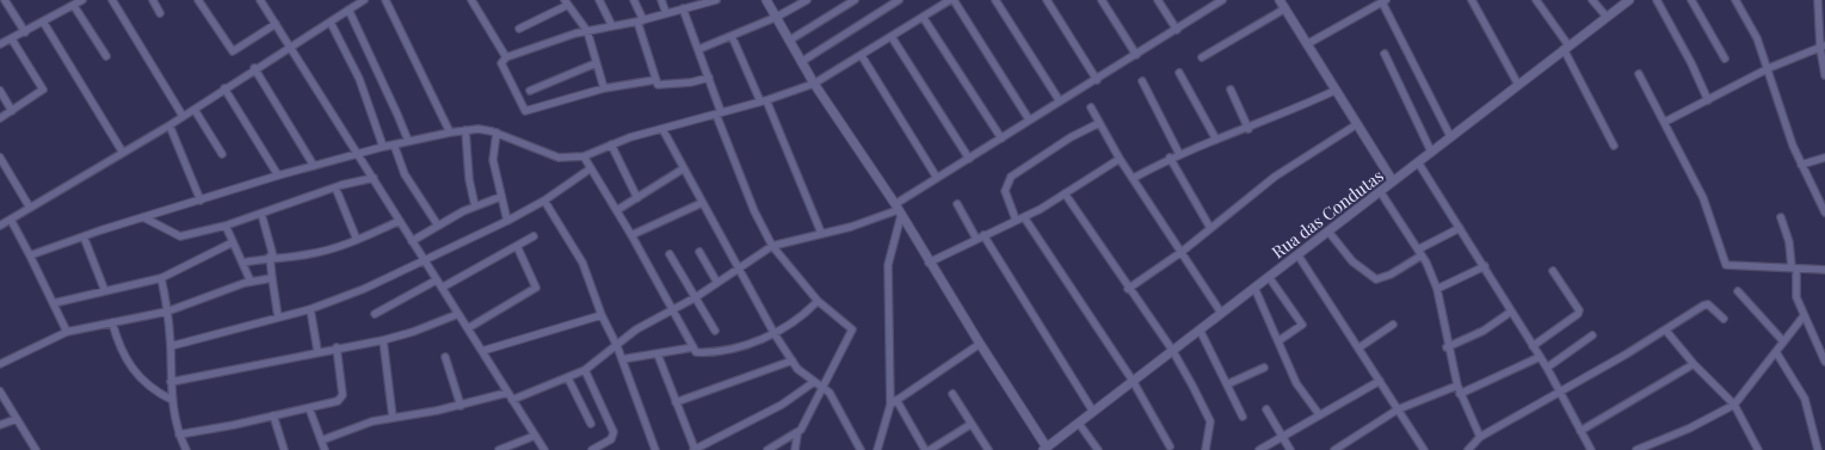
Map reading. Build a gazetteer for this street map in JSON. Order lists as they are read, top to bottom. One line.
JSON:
{"streets":{"street":["Rua das Condutas"]}}
